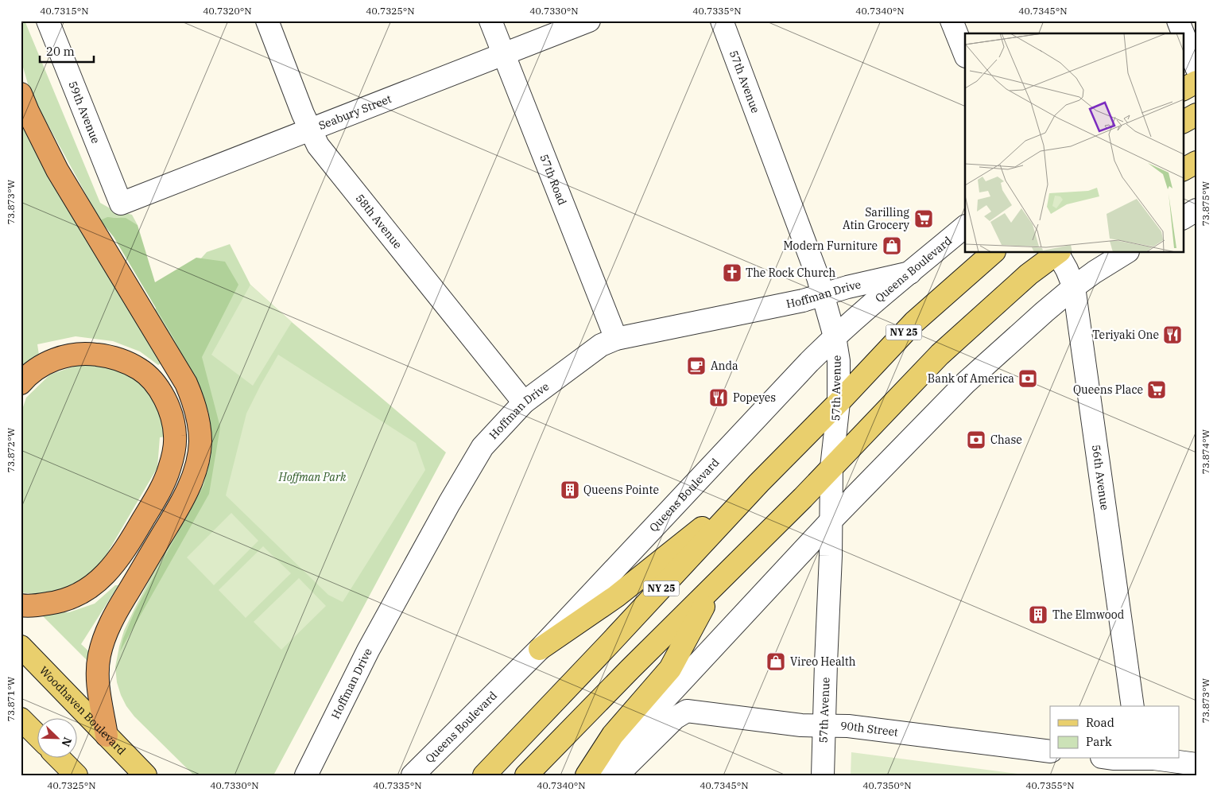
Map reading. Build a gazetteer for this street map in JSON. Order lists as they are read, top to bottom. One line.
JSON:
{"streets":{"main road":["NY 25","Woodhaven Boulevard"],"street":["57th Avenue","59th Avenue","Seabury Street","57th Road","58th Avenue","Queens Boulevard","Hoffman Drive","56th Avenue","90th Street"]},"crossings":[["57th Avenue","Queens Boulevard"],["57th Avenue","Hoffman Drive"],["57th Avenue","NY 25"],["57th Avenue","90th Street"],["59th Avenue","Seabury Street"],["Seabury Street","57th Road"],["Seabury Street","58th Avenue"],["57th Road","Hoffman Drive"],["58th Avenue","Hoffman Drive"],["Queens Boulevard","Hoffman Drive"]],"parks":["Hoffman Park"],"places":{"supermarket":["Sarilling Atin Grocery","Queens Place"],"shop":["Modern Furniture","Vireo Health"],"church":["The Rock Church"],"restaurant":["Teriyaki One","Popeyes"],"cafe":["Anda"],"bank":["Bank of America","Chase"],"building":["Queens Pointe","The Elmwood"]},"legend":["Road","Park"],"scale_bar":"20 m","north":"bottom right","coordinates":["40.7315°N","40.7320°N","40.7325°N","40.7330°N","40.7335°N","40.7340°N","40.7345°N","73.873°W","73.875°W","73.872°W","73.874°W","73.871°W","40.7350°N","40.7355°N"]}
